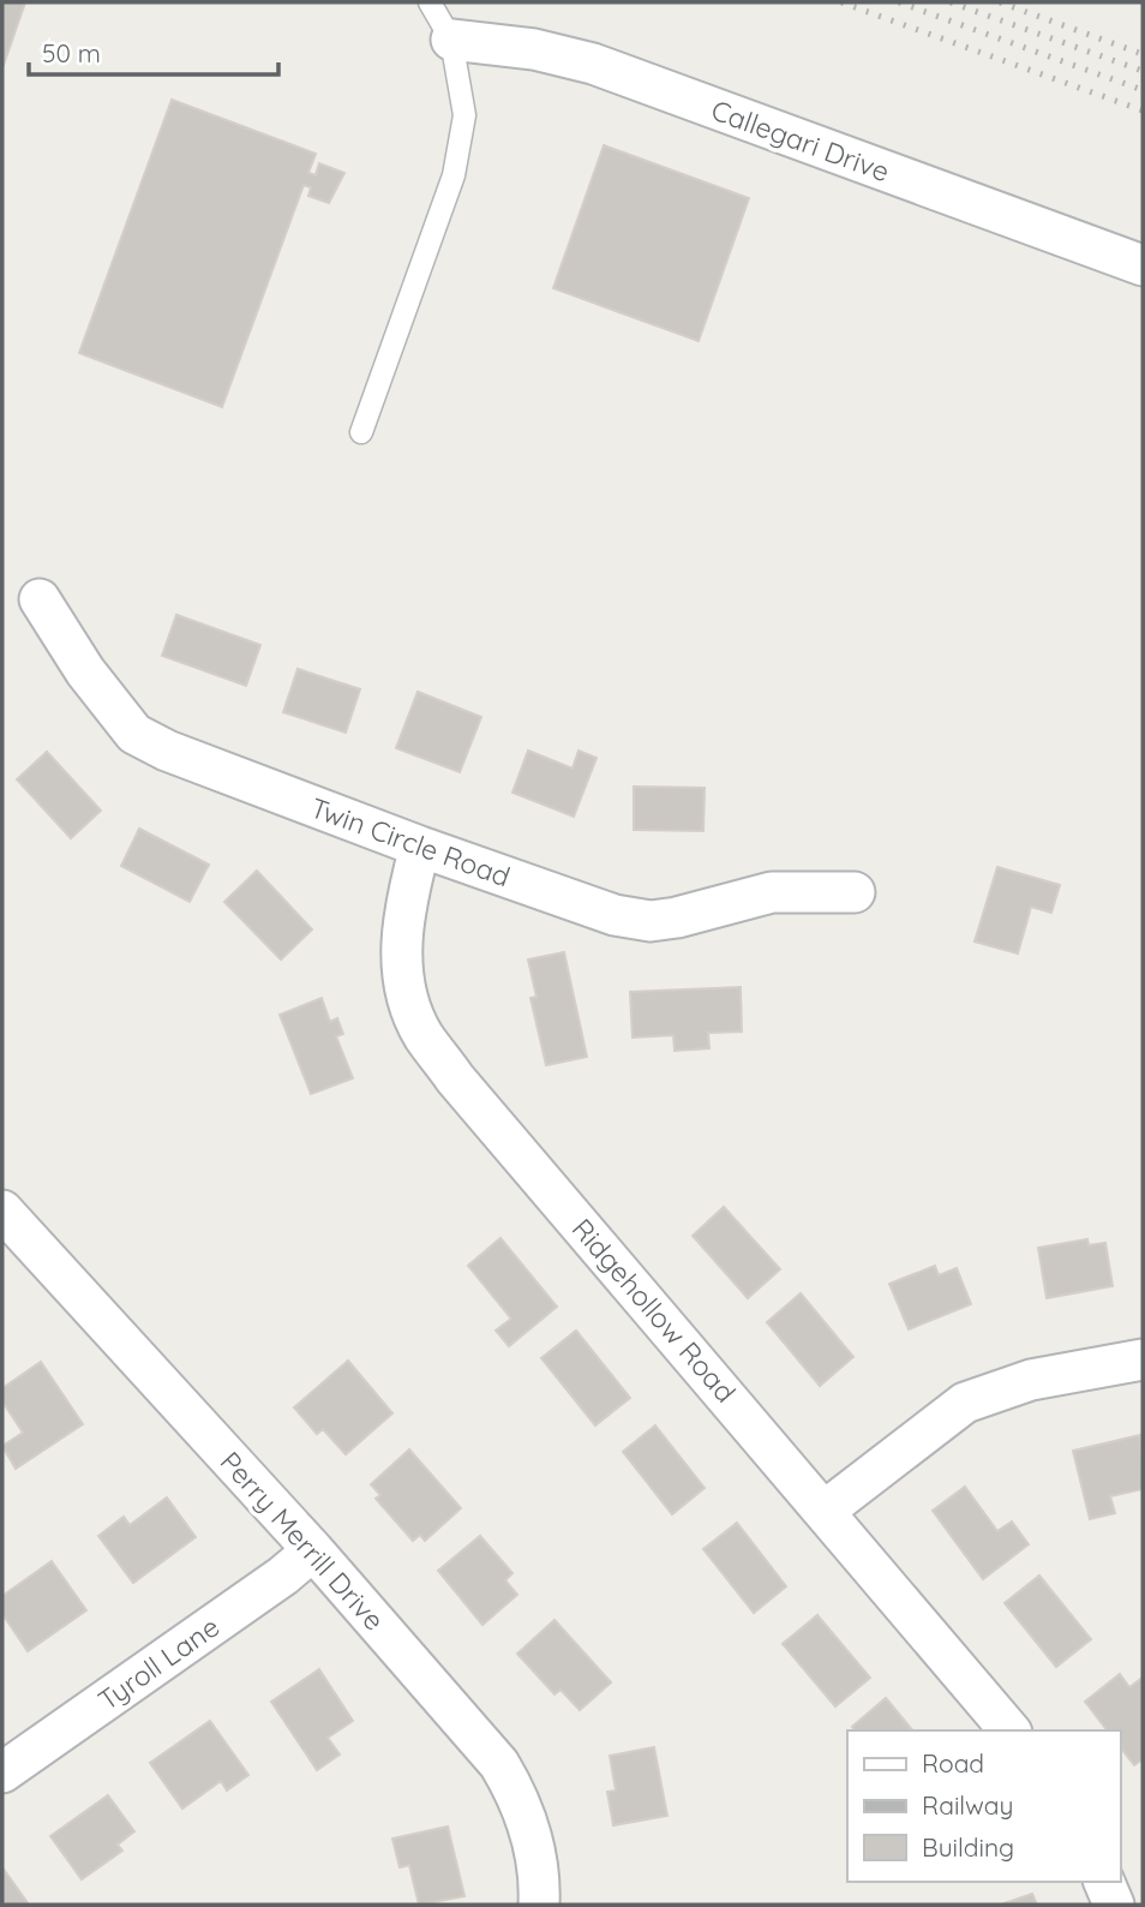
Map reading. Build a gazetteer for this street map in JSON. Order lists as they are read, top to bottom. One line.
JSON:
{"streets":{"street":["Callegari Drive","Twin Circle Road","Ridgehollow Road","Perry Merrill Drive","Tyroll Lane"]},"crossings":[["Twin Circle Road","Ridgehollow Road"],["Perry Merrill Drive","Tyroll Lane"]],"legend":["Road","Railway","Building"],"scale_bar":"50 m"}
